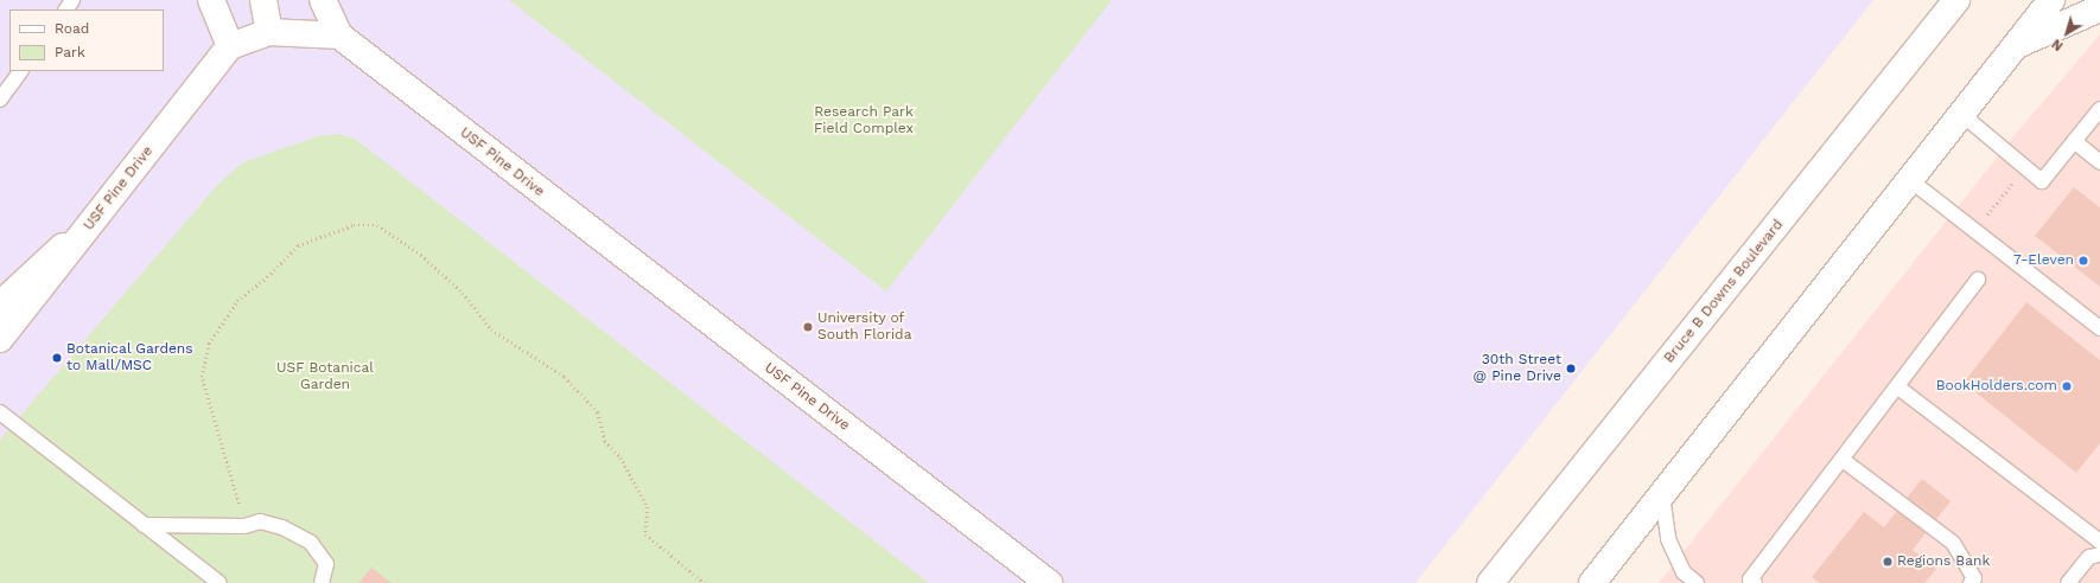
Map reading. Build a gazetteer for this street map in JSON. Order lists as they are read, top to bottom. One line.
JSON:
{"streets":{"street":["USF Pine Drive","Bruce B Downs Boulevard"]},"parks":["Research Park Field Complex","USF Botanical Garden"],"places":["7-Eleven","University of South Florida","Botanical Gardens to Mall/MSC","30th Street @ Pine Drive","BookHolders.com","Regions Bank"],"legend":["Road","Park"],"north":"bottom left"}
